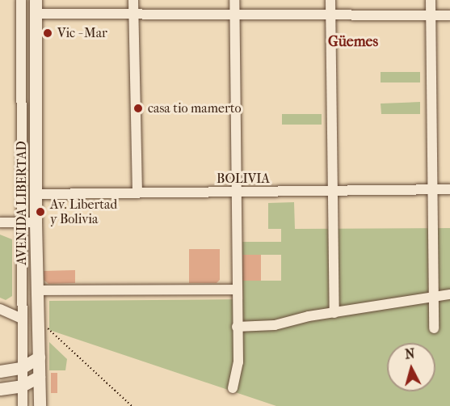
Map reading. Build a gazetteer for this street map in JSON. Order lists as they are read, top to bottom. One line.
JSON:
{"streets":{"street":["BOLIVIA","AVENIDA LIBERTAD"]},"crossings":[["BOLIVIA","AVENIDA LIBERTAD"]],"districts":["Güemes"],"places":["Vic - Mar","casa tio mamerto","Av. Libertad y Bolivia"],"north":"top"}
